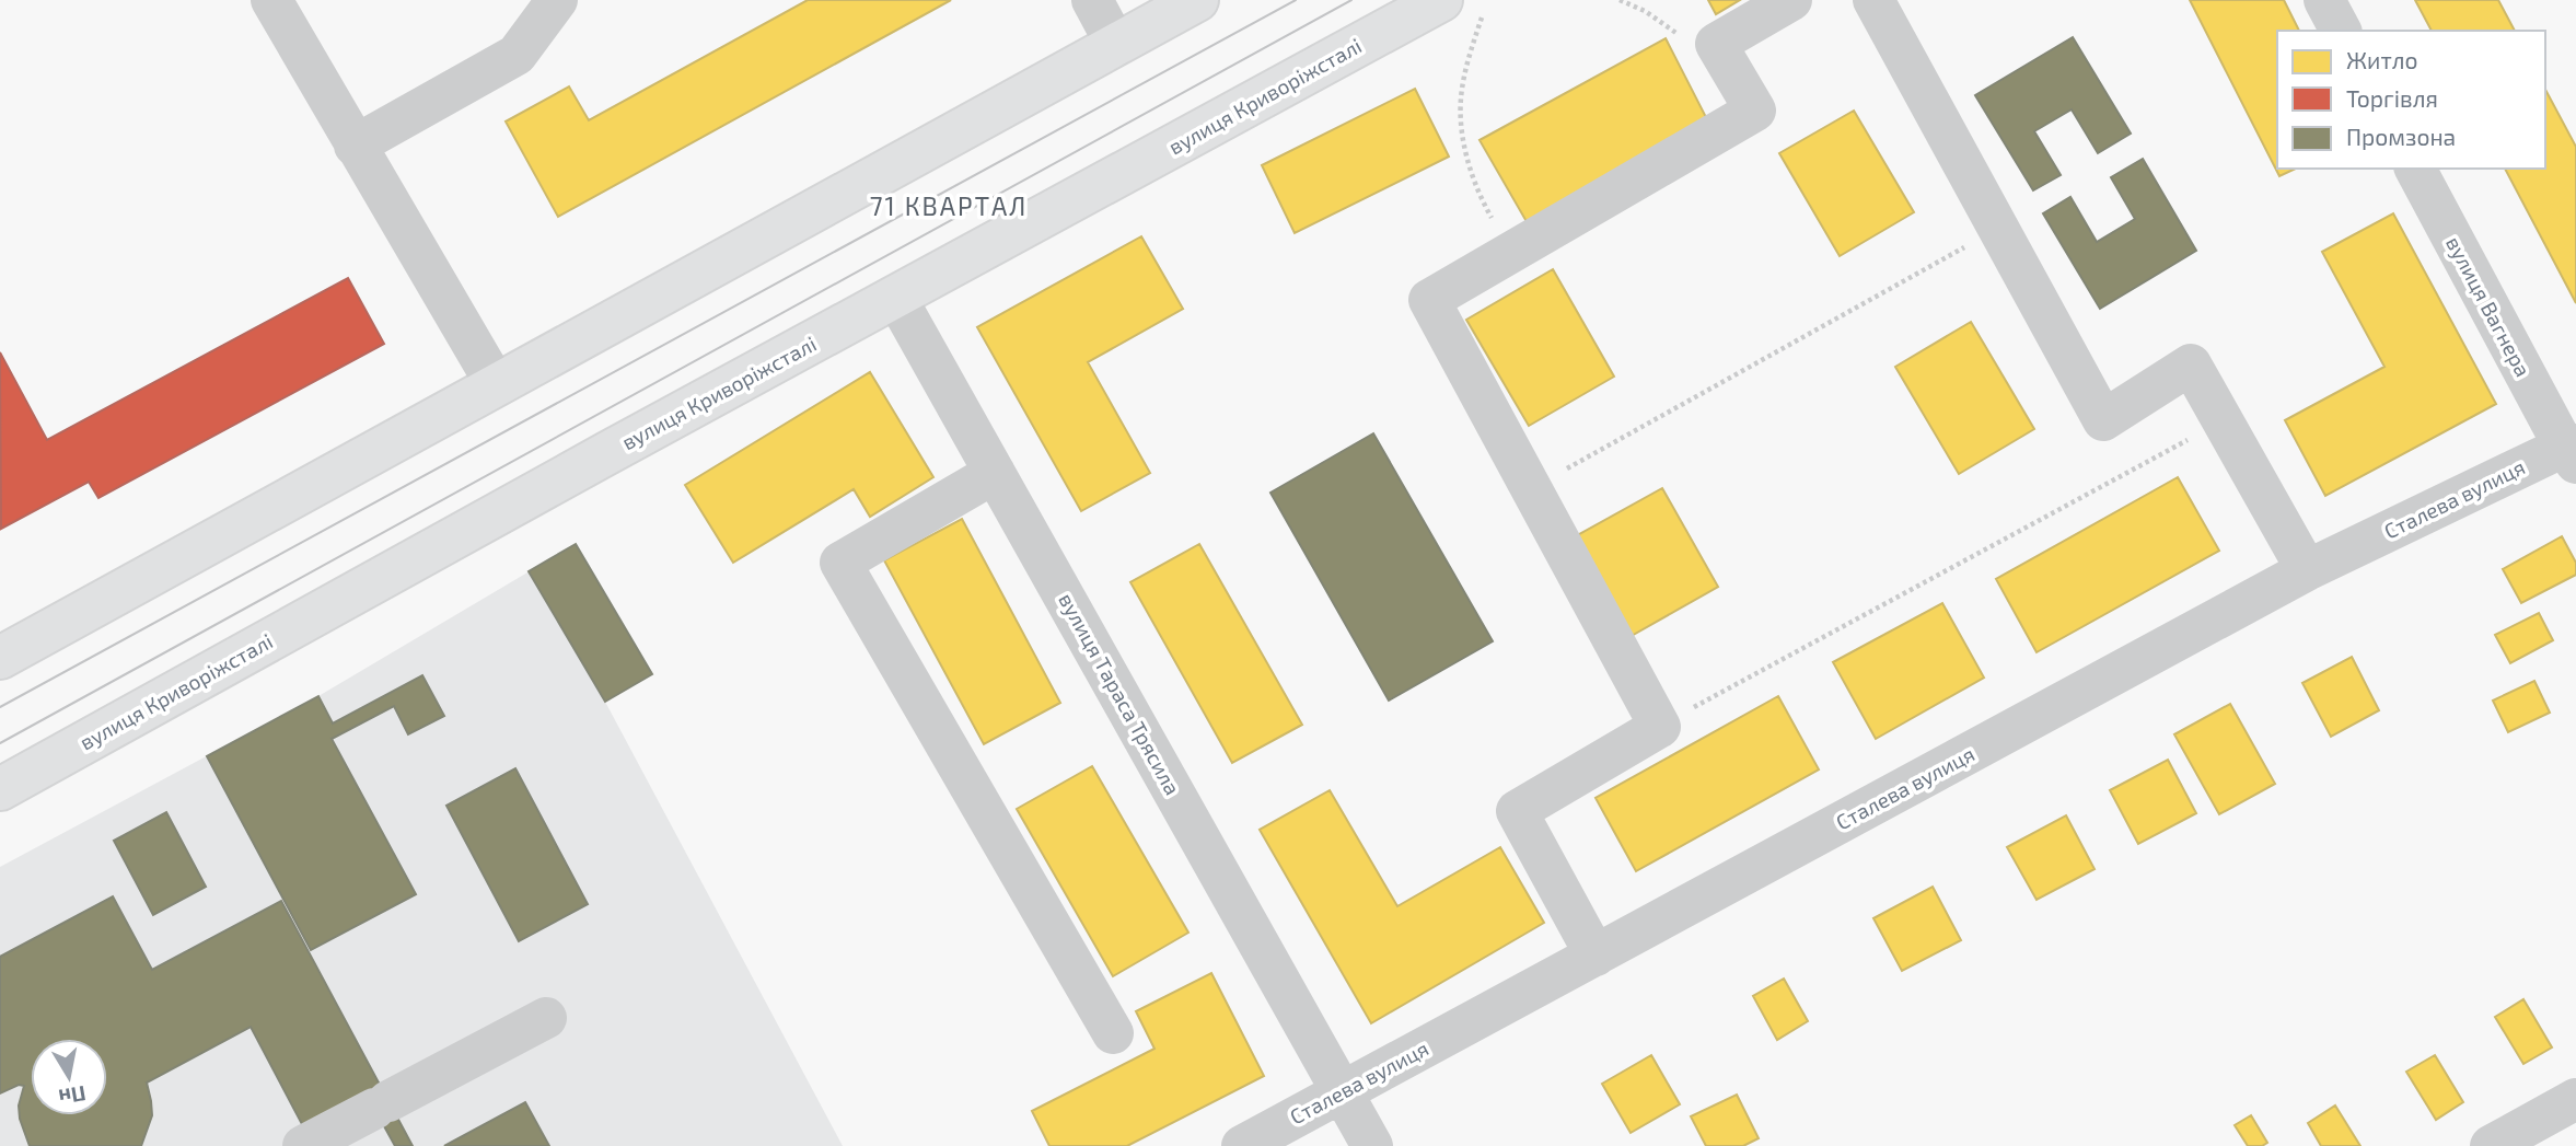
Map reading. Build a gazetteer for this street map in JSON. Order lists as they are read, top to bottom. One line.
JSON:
{"streets":{"main road":["вулиця Криворіжсталі"],"street":["вулиця Вагнера","Сталева вулиця","вулиця Тараса Трясила"]},"crossings":[["вулиця Криворіжсталі","вулиця Тараса Трясила"],["вулиця Вагнера","Сталева вулиця"],["Сталева вулиця","вулиця Тараса Трясила"]],"districts":["71 КВАРТАЛ"],"legend":["Житло","Торгівля","Промзона"],"north":"bottom"}
